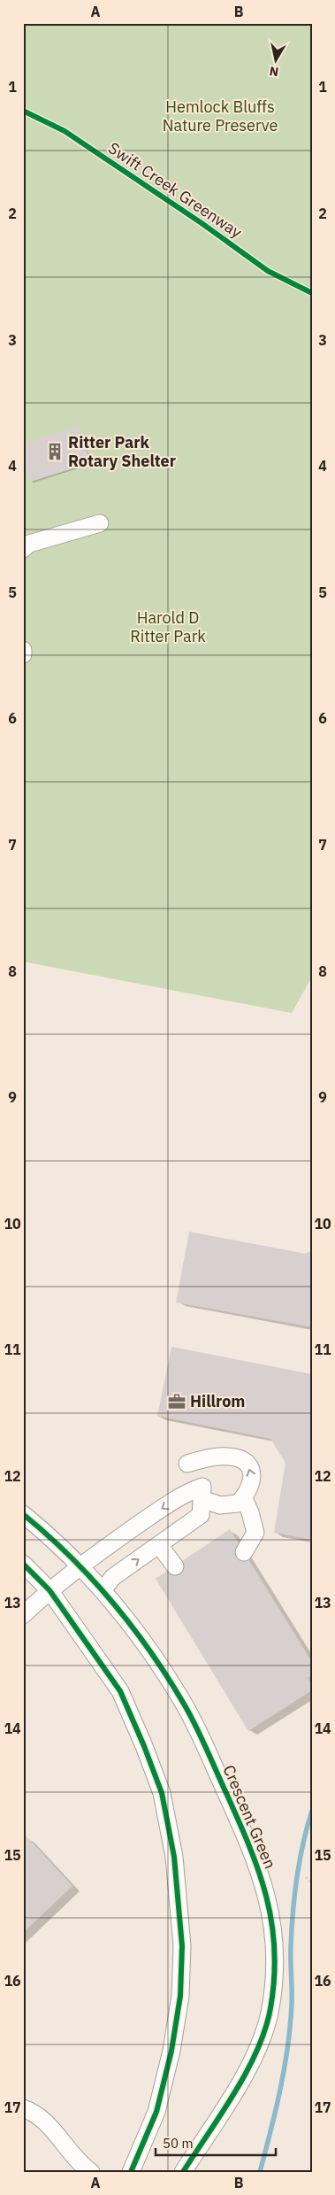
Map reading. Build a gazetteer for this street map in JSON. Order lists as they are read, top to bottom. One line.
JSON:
{"streets":{"street":["Crescent Green"],"cycle path":["Swift Creek Greenway"]},"parks":["Hemlock Bluffs Nature Preserve","Harold D Ritter Park"],"places":{"building":["Ritter Park Rotary Shelter"],"office":["Hillrom"]},"scale_bar":"50 m","north":"bottom","grid":{"columns":["A","B"],"rows":["1","2","3","4","5","6","7","8","9","10","11","12","13","14","15","16","17"]}}
